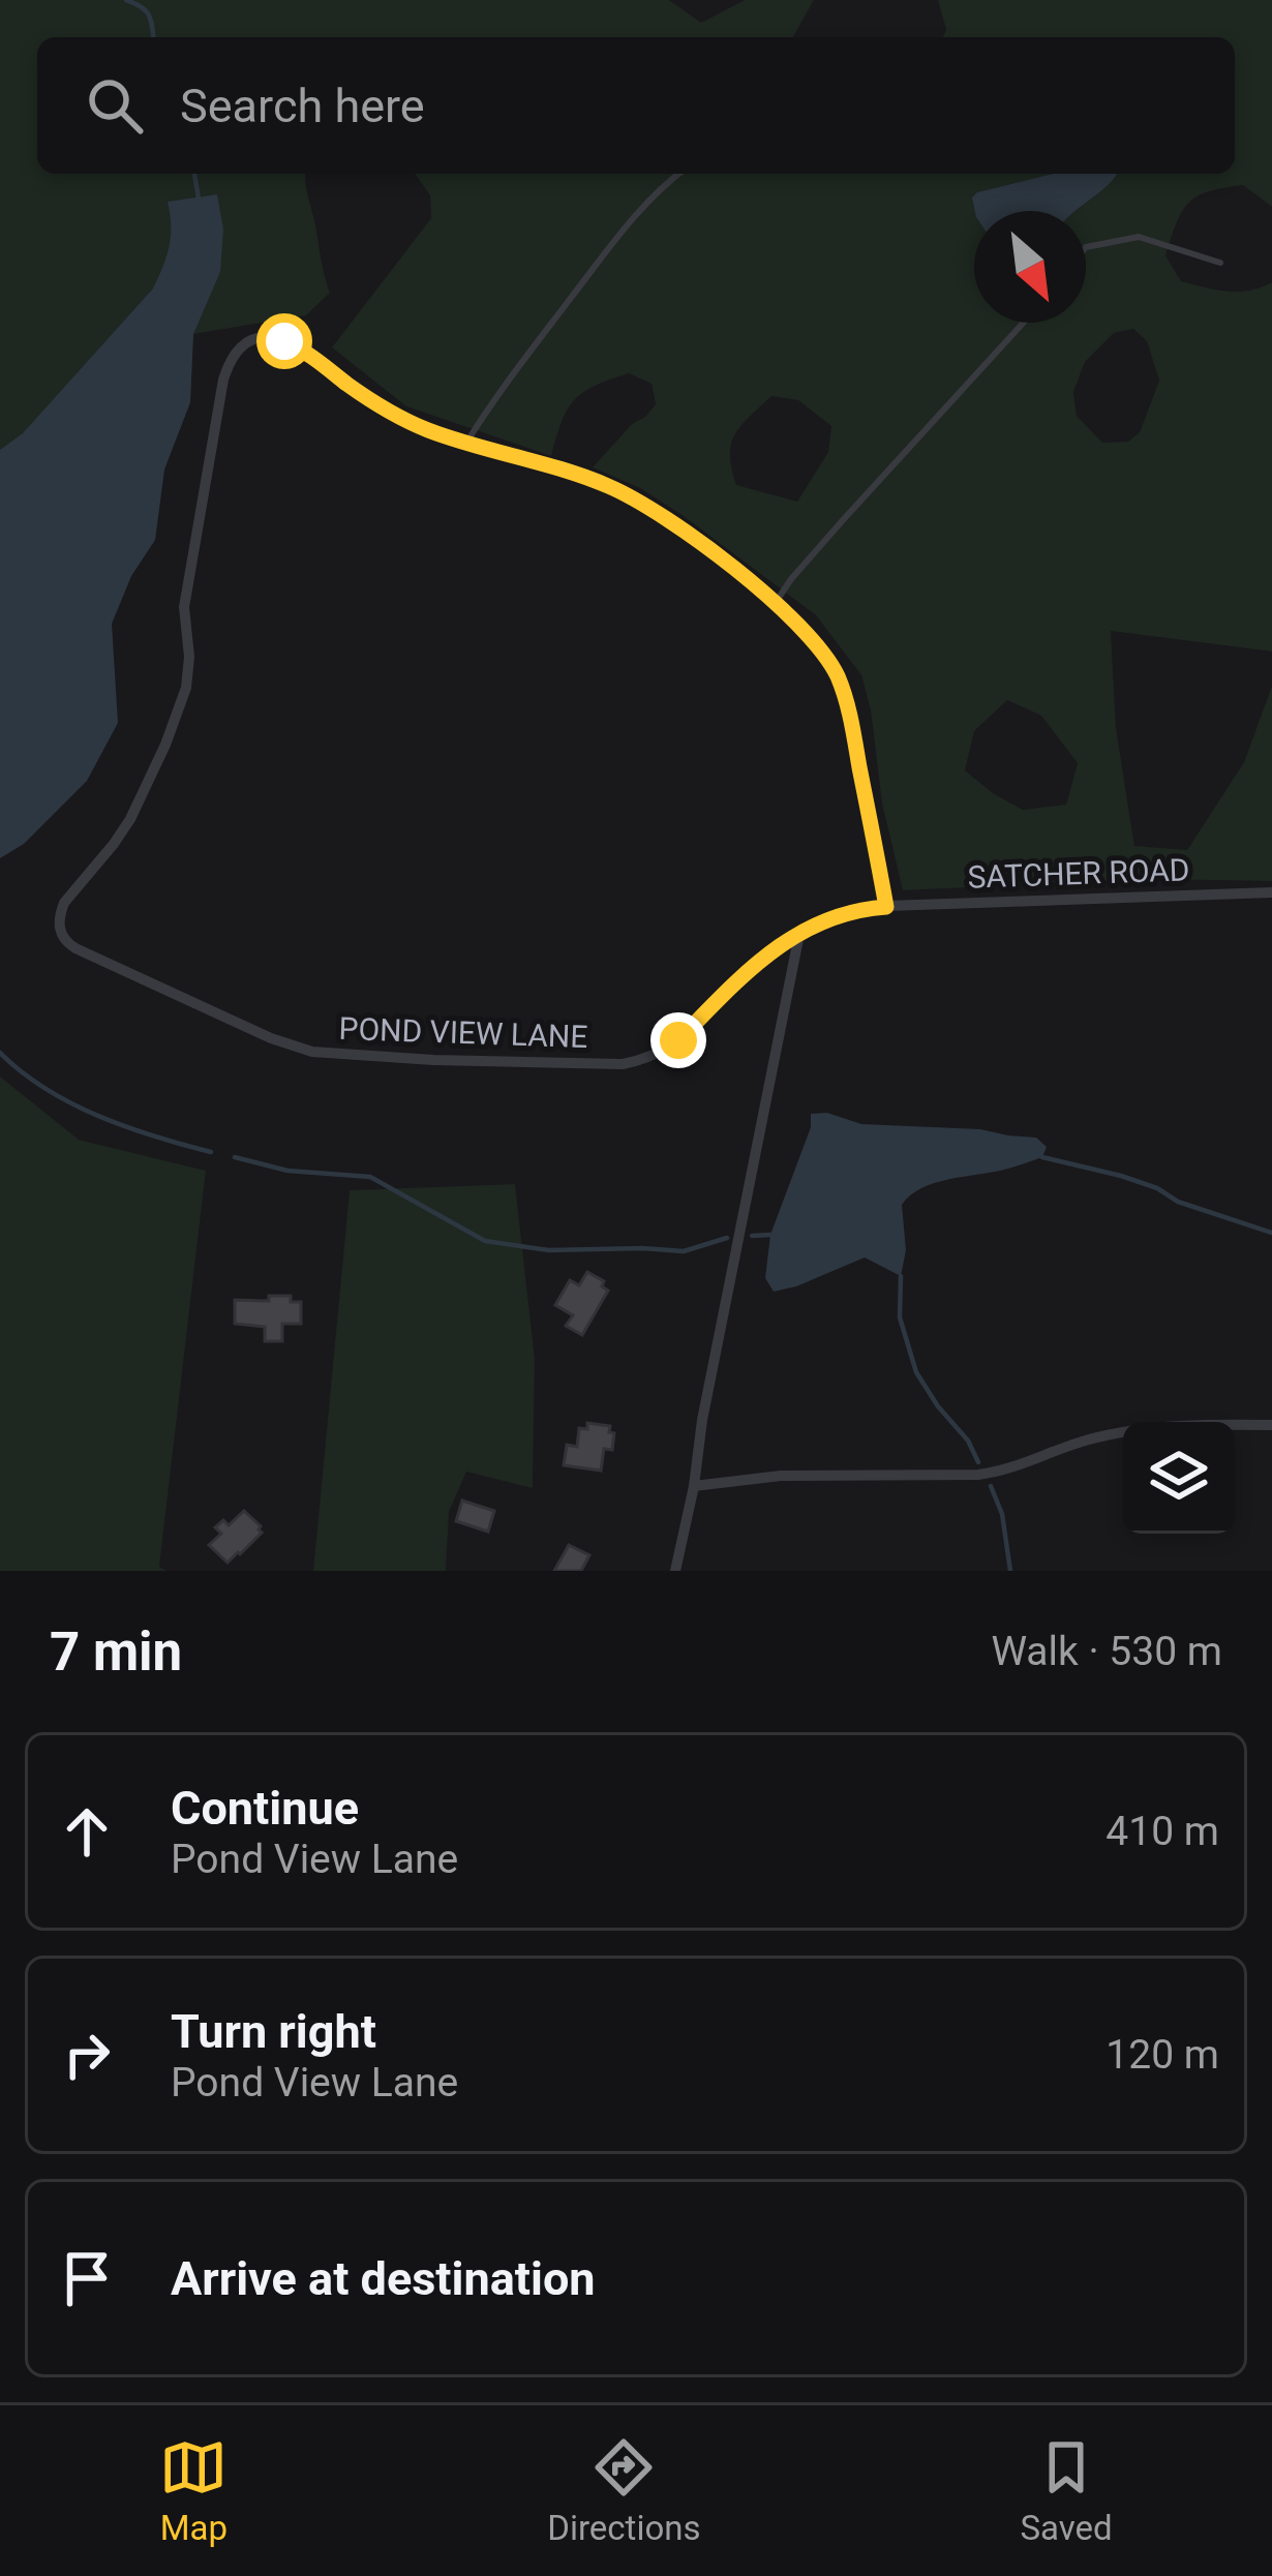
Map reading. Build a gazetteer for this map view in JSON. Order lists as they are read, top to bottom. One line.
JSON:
{"streets":{"street":["SATCHER ROAD","POND VIEW LANE"]},"crossings":[["SATCHER ROAD","POND VIEW LANE"]],"north":"bottom right","page":{"search":"Search here","heading":["7 min","Walk · 530 m"],"list":[["Continue","Pond View Lane","410 m"],["Turn right","Pond View Lane","120 m"],"Arrive at destination"],"nav":["Map","Directions","Saved"]}}
